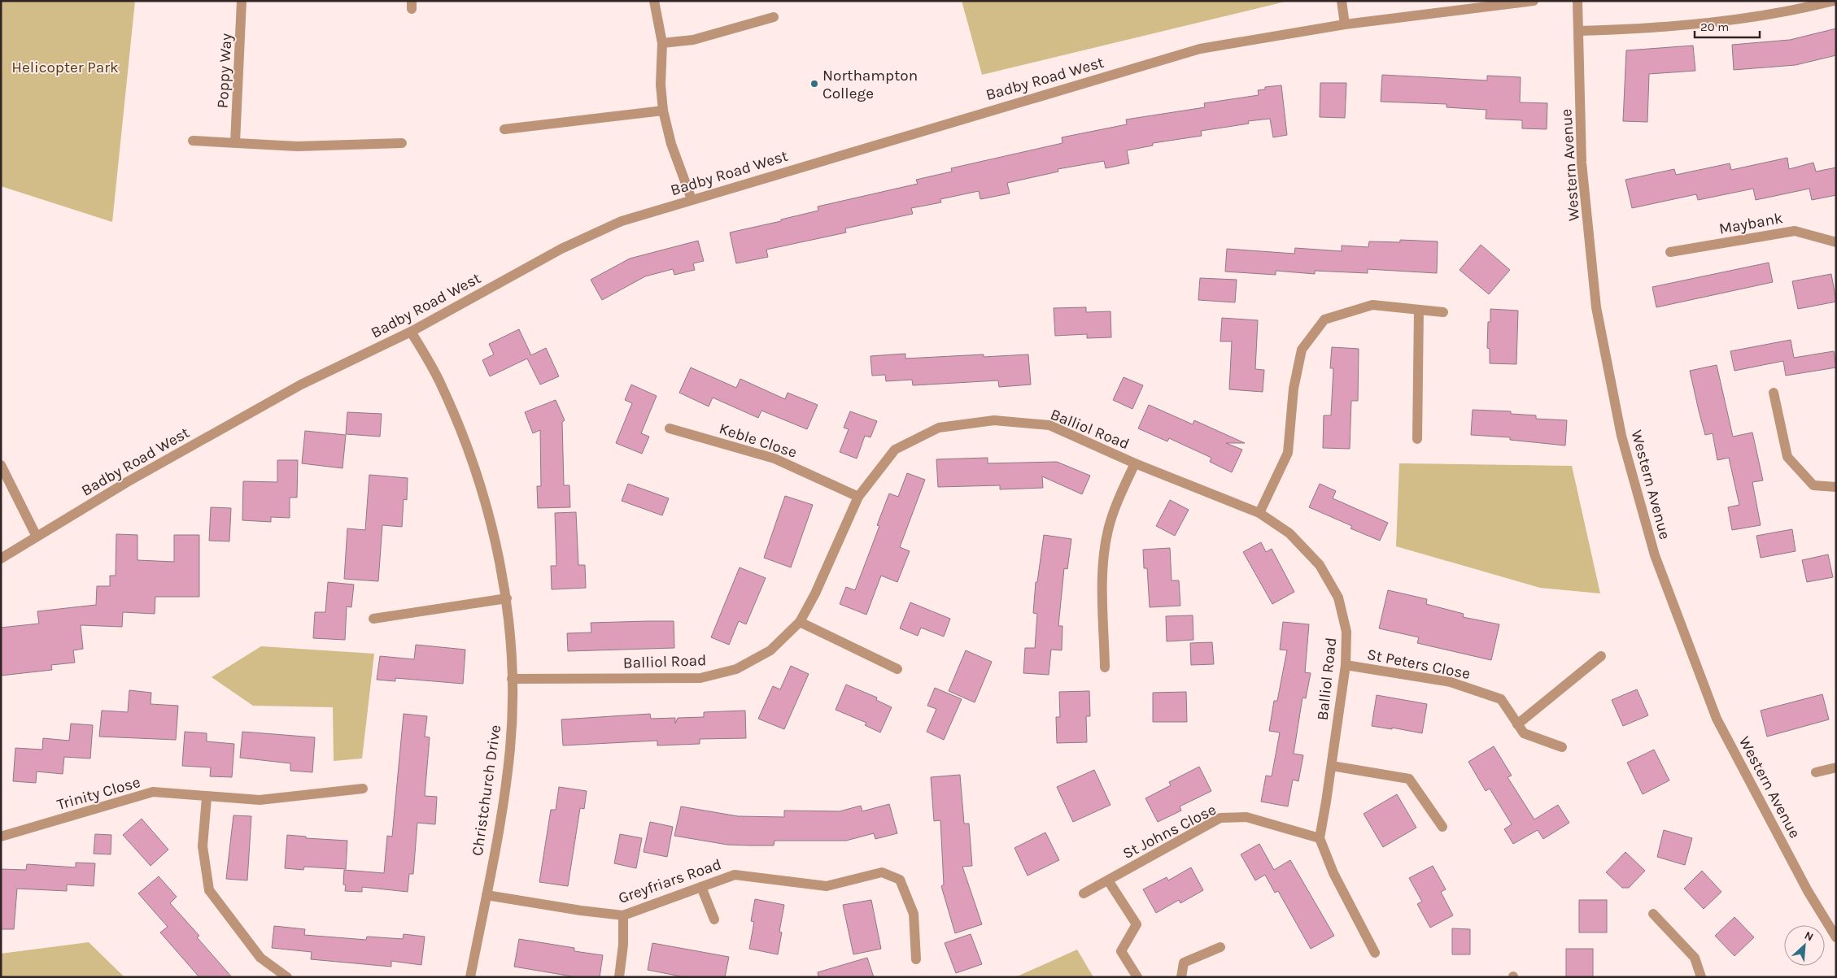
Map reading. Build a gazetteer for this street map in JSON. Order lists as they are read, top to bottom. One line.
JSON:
{"streets":{"street":["Poppy Way","Badby Road West","Western Avenue","Maybank","Balliol Road","Keble Close","St Peters Close","Christchurch Drive","Trinity Close","St Johns Close","Greyfriars Road"]},"crossings":[["Badby Road West","Christchurch Drive"],["Balliol Road","Keble Close"],["Balliol Road","St Peters Close"],["Balliol Road","Christchurch Drive"],["Balliol Road","St Johns Close"],["Christchurch Drive","Greyfriars Road"]],"parks":["Helicopter Park"],"places":["Northampton College"],"scale_bar":"20 m","north":"top right"}
